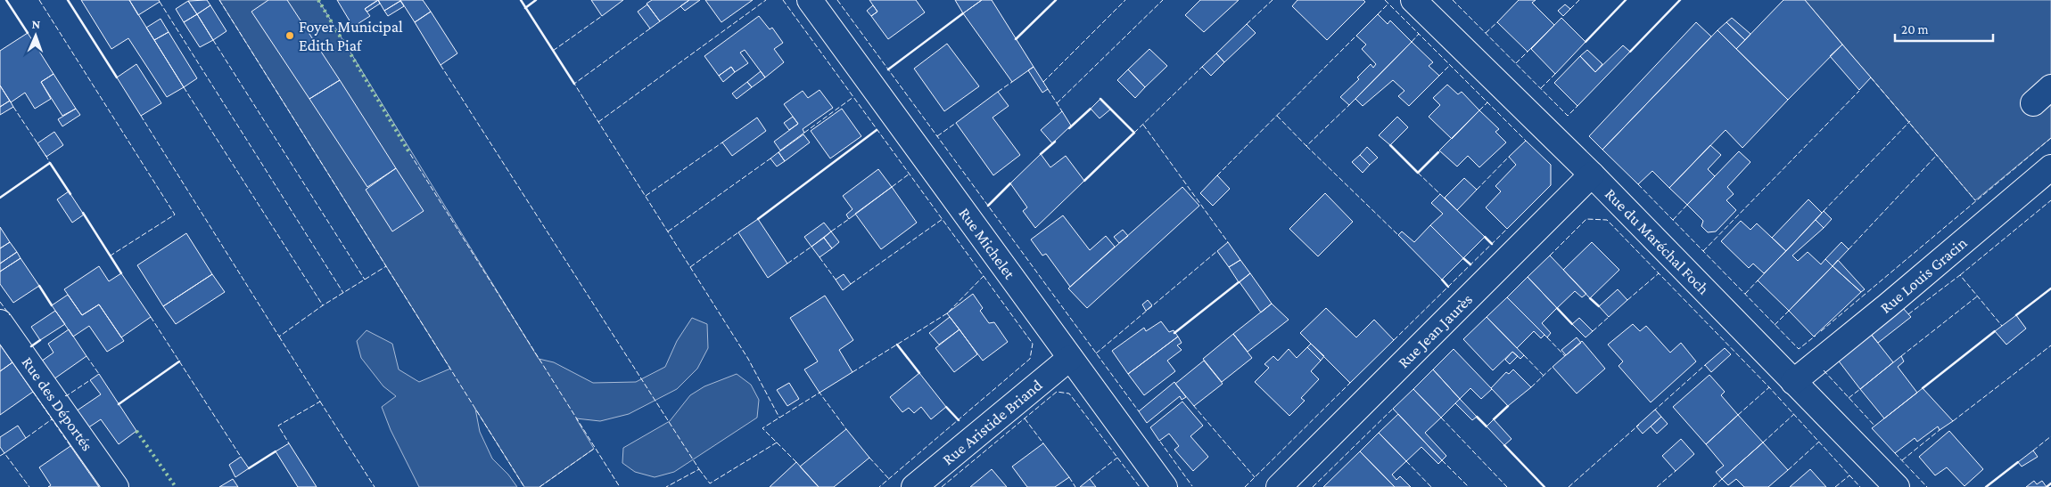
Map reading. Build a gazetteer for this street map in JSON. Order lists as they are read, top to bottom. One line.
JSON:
{"streets":{"street":["Rue du Maréchal Foch","Rue Michelet","Rue Louis Gracin","Rue Jean Jaurès","Rue des Déportés","Rue Aristide Briand"]},"crossings":[["Rue du Maréchal Foch","Rue Louis Gracin"],["Rue du Maréchal Foch","Rue Jean Jaurès"],["Rue Michelet","Rue Aristide Briand"]],"places":["Foyer Municipal Edith Piaf"],"scale_bar":"20 m","north":"top"}
